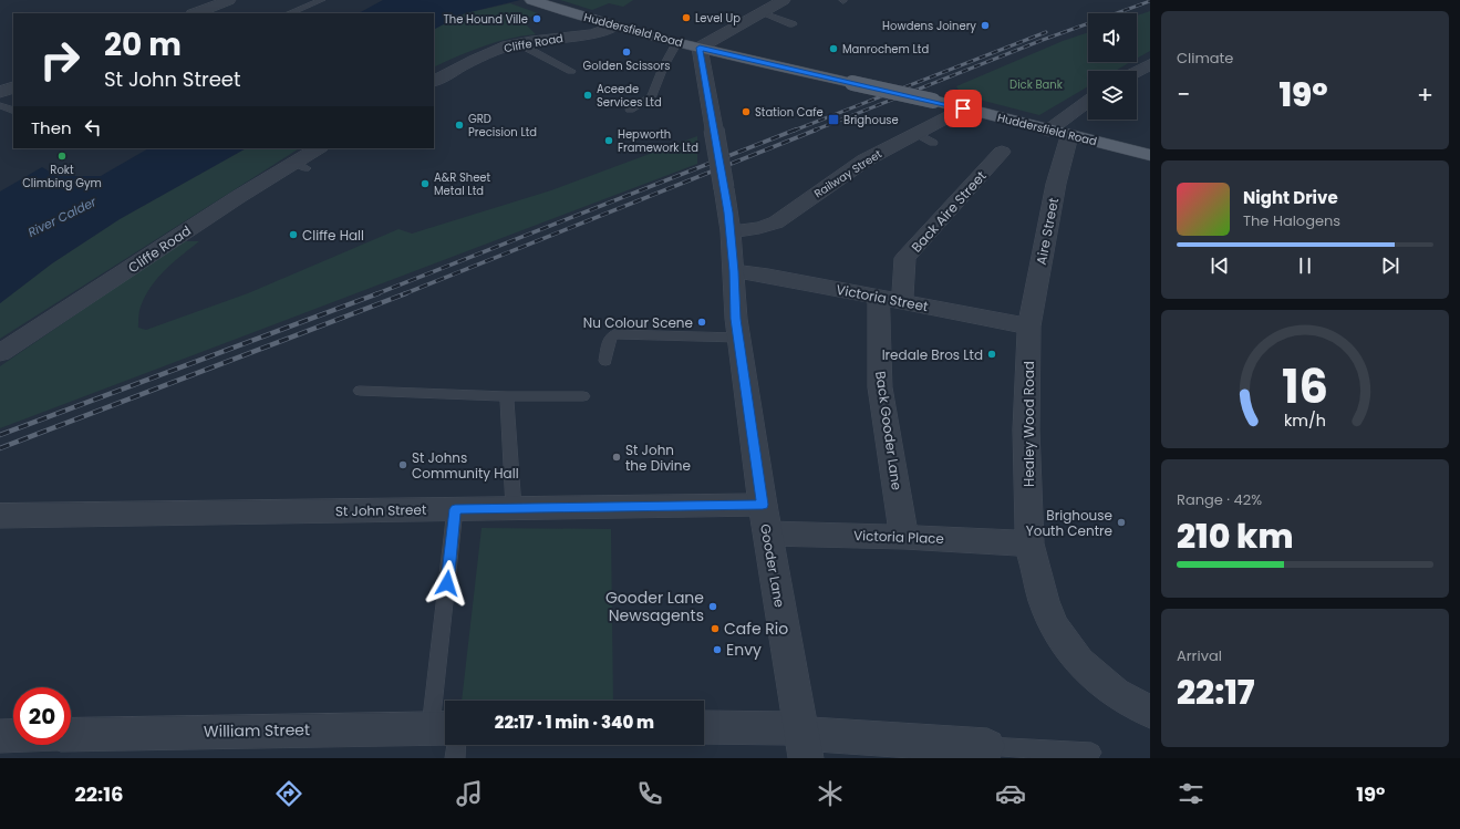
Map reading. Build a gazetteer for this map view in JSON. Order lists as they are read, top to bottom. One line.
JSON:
{"streets":{"main road":["Huddersfield Road"],"street":["Cliffe Road","Railway Street","Back Aire Street","Aire Street","Victoria Street","Healey Wood Road","Back Gooder Lane","St John Street","Victoria Place","Gooder Lane","William Street"]},"crossings":[["Huddersfield Road","Cliffe Road"],["Huddersfield Road","Railway Street"],["Huddersfield Road","Aire Street"],["Huddersfield Road","Gooder Lane"],["Railway Street","Gooder Lane"],["Back Aire Street","Victoria Street"],["Back Aire Street","Back Gooder Lane"],["Aire Street","Victoria Street"],["Aire Street","Healey Wood Road"],["Victoria Street","Healey Wood Road"],["Victoria Street","Back Gooder Lane"],["Victoria Street","Gooder Lane"],["Healey Wood Road","Victoria Place"],["Back Gooder Lane","Victoria Place"],["St John Street","Gooder Lane"],["Victoria Place","Gooder Lane"]],"water":["River Calder"],"parks":["Dick Bank"],"places":{"other":["Level Up","The Hound Ville","Howdens Joinery","Manrochem Ltd","Golden Scissors","Aceede Services Ltd","Station Cafe","GRD Precision Ltd","Hepworth Framework Ltd","Rokt Climbing Gym","A&R Sheet Metal Ltd","Cliffe Hall","Nu Colour Scene","Iredale Bros Ltd","St John the Divine","St Johns Community Hall","Brighouse Youth Centre","Gooder Lane Newsagents","Cafe Rio","Envy"],"transit":["Brighouse"]},"page":{"tile":["Climate",["Range · 42%","210 km"],["Arrival","22:17"]],"turn":["20 m","St John Street"],"heat":["−","19°","+"],"then":"Then","song":["Night Drive","The Halogens"],"limit":"20","trip":"22:17 · 1 min · 340 m","tabs":["22:16","19°"],"gauge":["16","km/h"]}}
